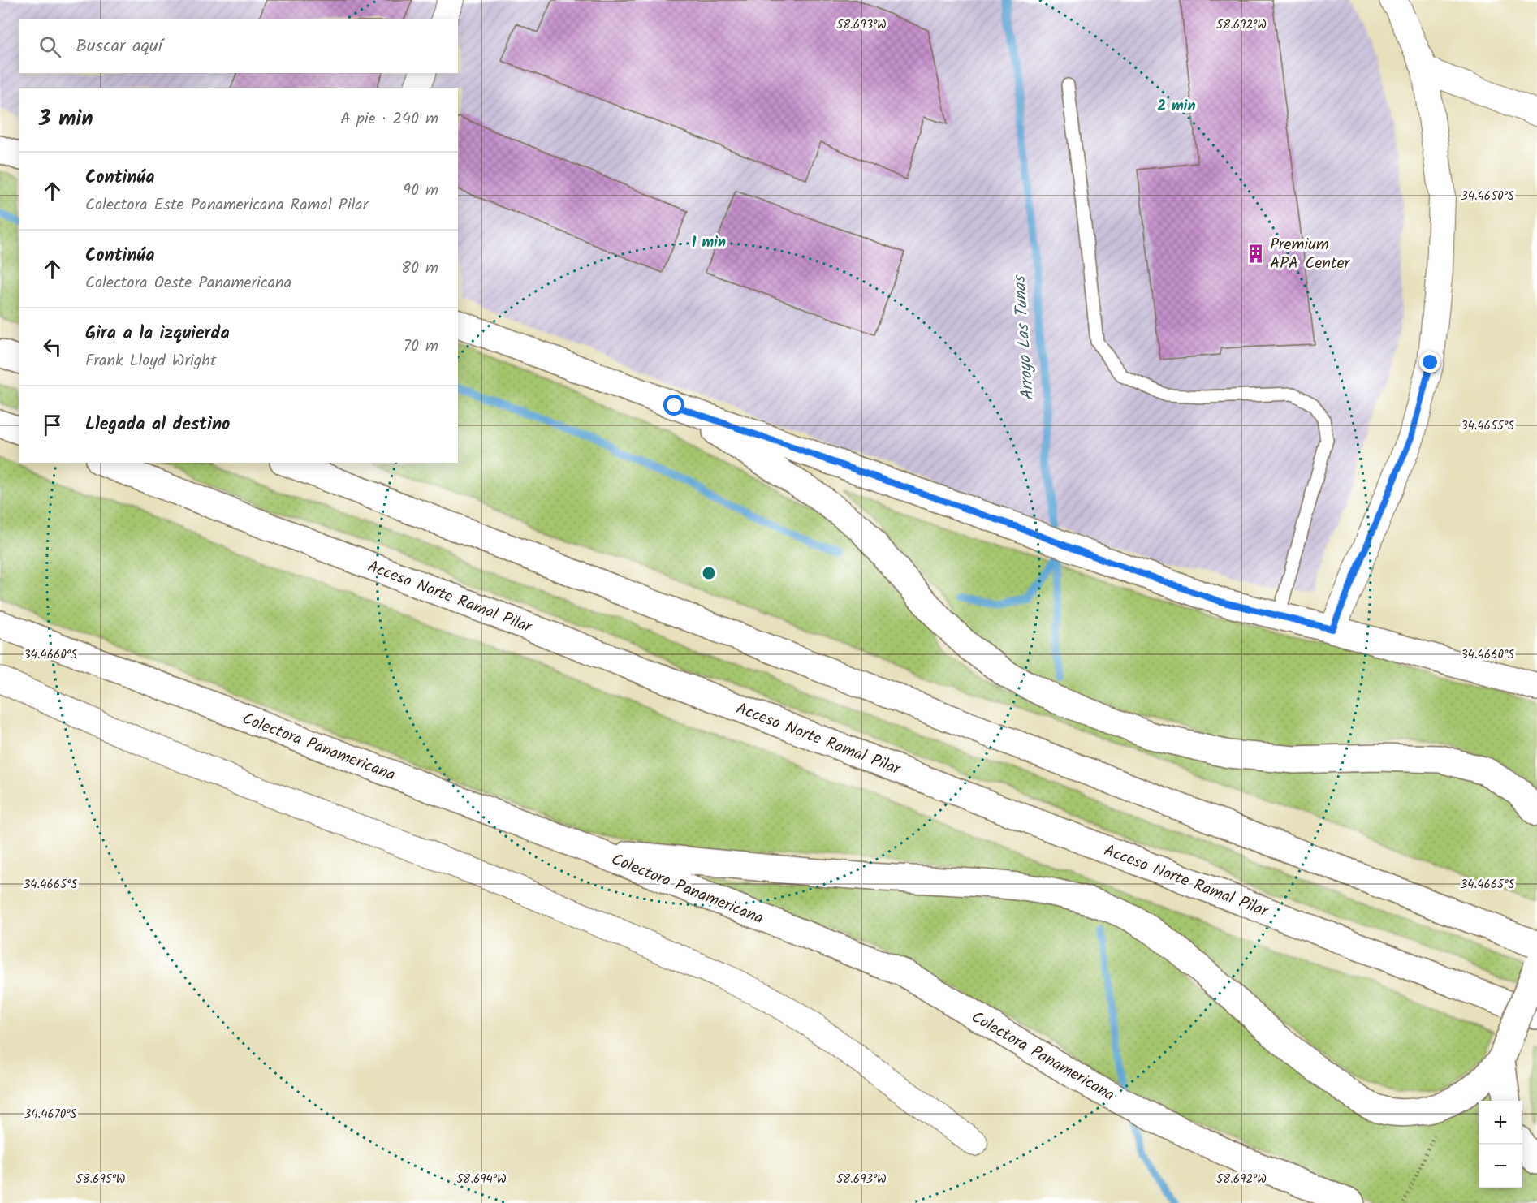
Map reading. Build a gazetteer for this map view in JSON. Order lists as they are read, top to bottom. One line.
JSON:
{"streets":{"main road":["Acceso Norte Ramal Pilar","Colectora Panamericana"]},"water":["Arroyo Las Tunas"],"places":{"building":["Premium APA Center"]},"page":{"search":"Buscar aquí","heading":["3 min","A pie · 240 m"],"list":[["Continúa","Colectora Este Panamericana Ramal Pilar","90 m"],["Continúa","Colectora Oeste Panamericana","80 m"],["Gira a la izquierda","Frank Lloyd Wright","70 m"],"Llegada al destino"],"map_buttons":["+","−"]},"coordinates":["58.693°W","58.692°W","34.4650°S","34.4655°S","34.4660°S","34.4665°S","34.4670°S","58.695°W","58.694°W"],"rings":["2 min","1 min"]}
